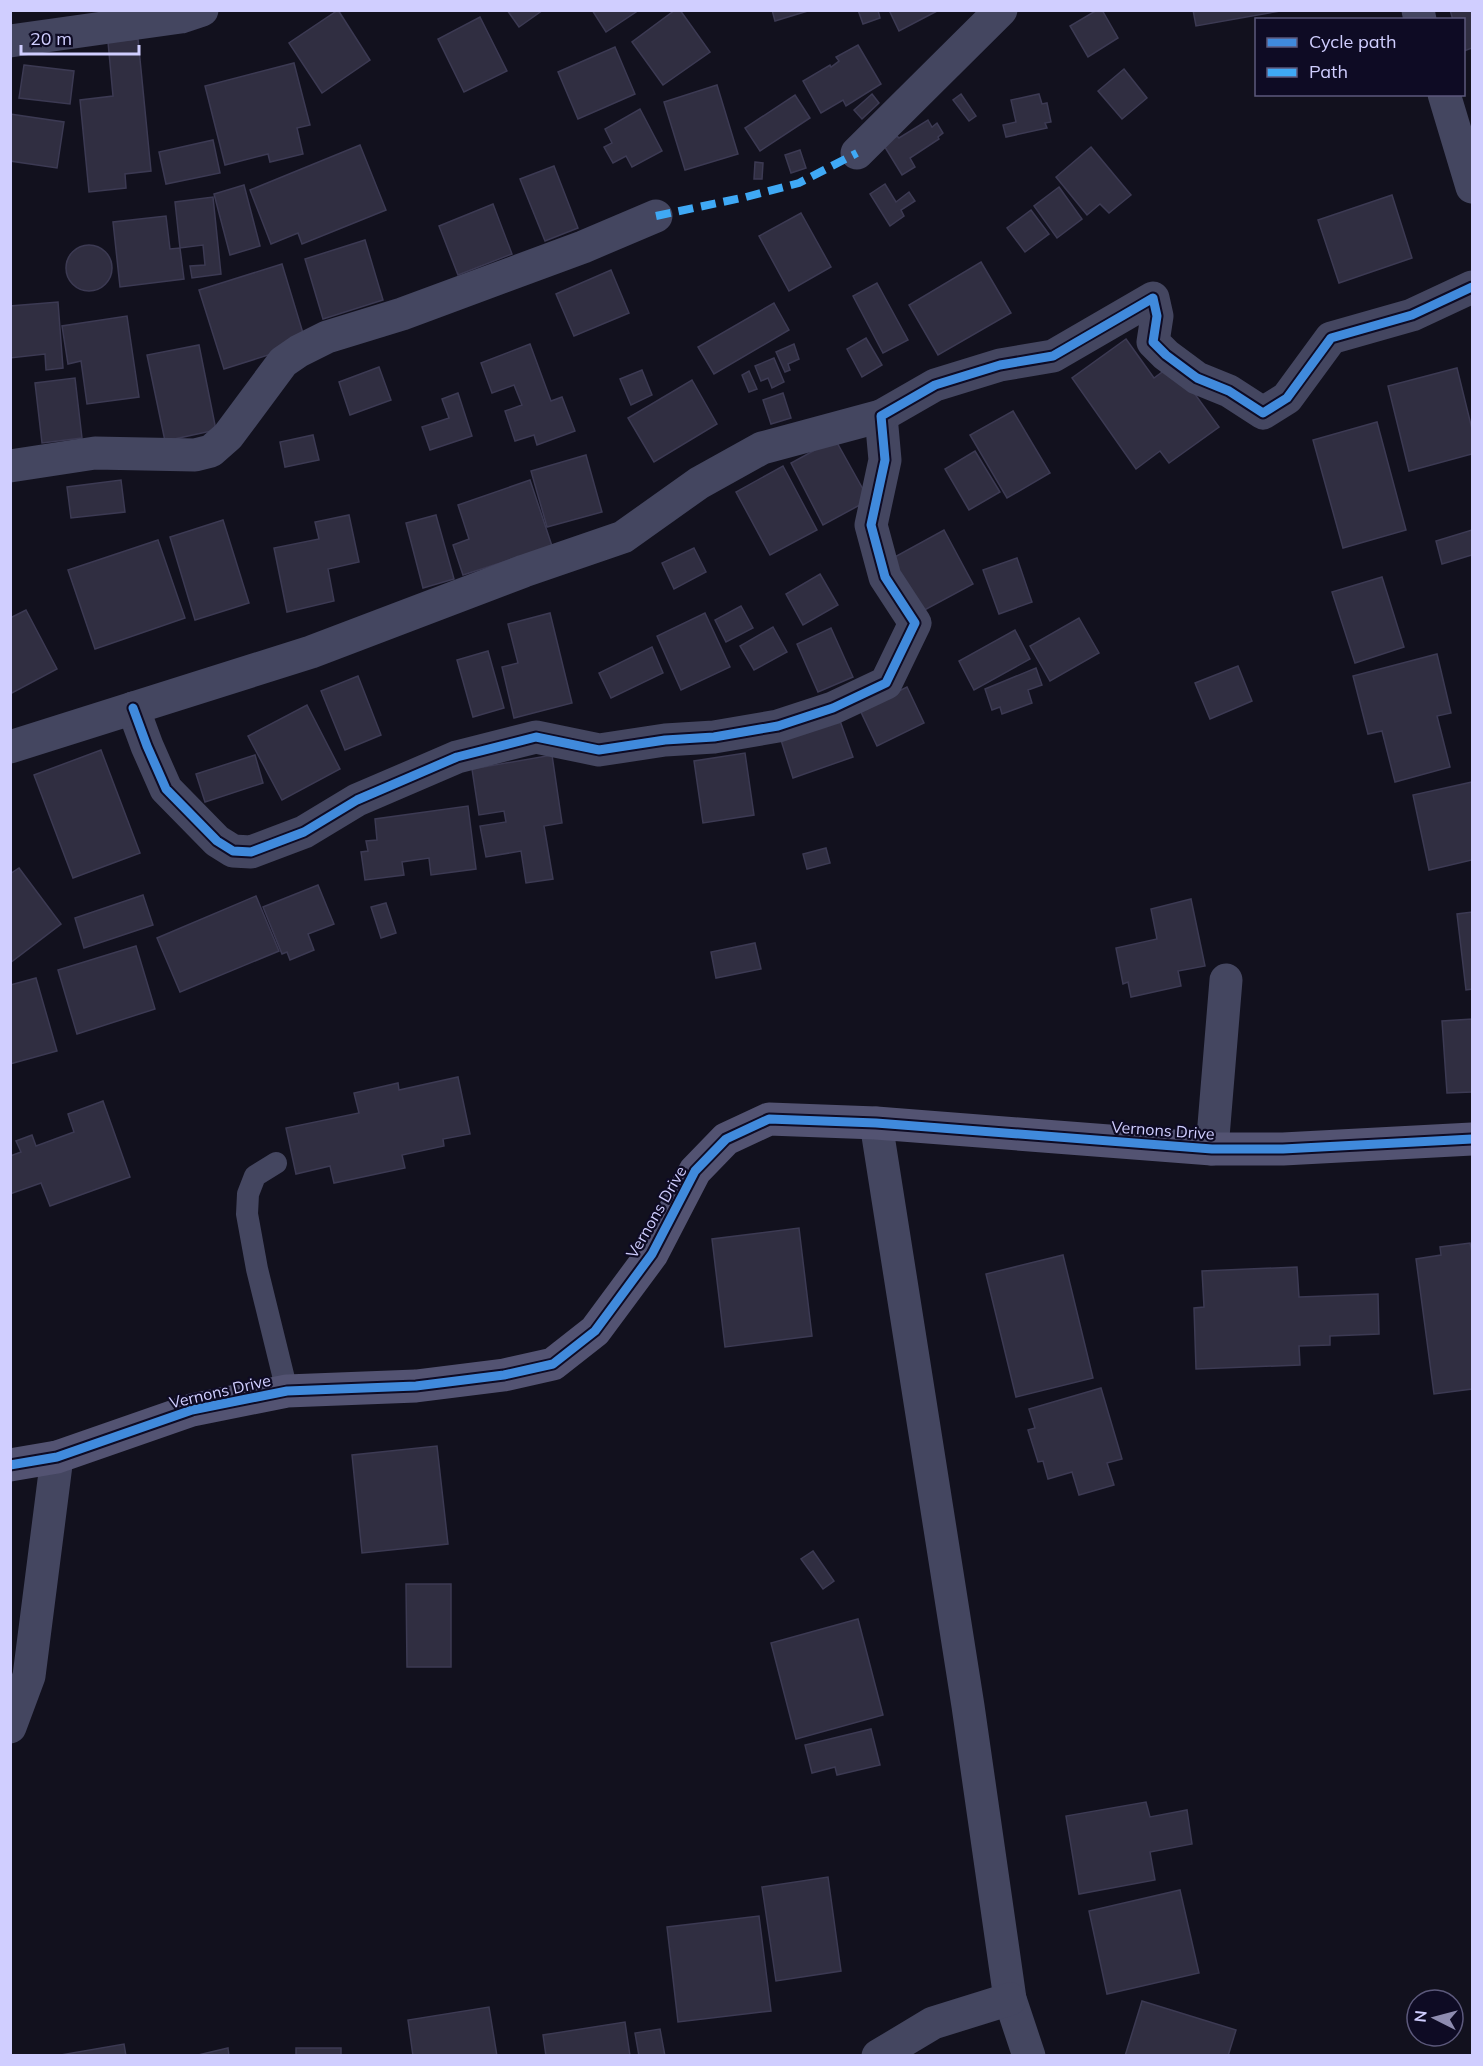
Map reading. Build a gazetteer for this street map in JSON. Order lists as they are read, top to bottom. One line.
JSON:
{"streets":{"street":["Vernons Drive"]},"legend":["Cycle path","Path"],"scale_bar":"20 m","north":"left"}
